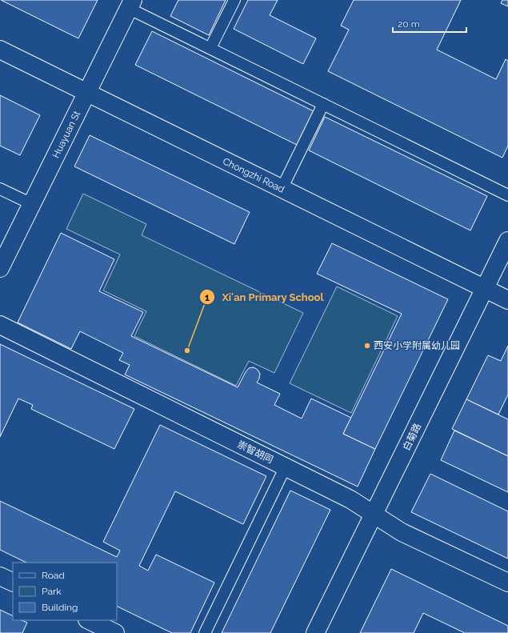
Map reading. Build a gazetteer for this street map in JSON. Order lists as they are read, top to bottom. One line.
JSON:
{"streets":{"street":["Huayuan St","Chongzhi Road","白菊路","崇智胡同"]},"crossings":[["Huayuan St","Chongzhi Road"],["Chongzhi Road","白菊路"],["白菊路","崇智胡同"]],"places":["西安小学附属幼儿园","Xi'an Primary School"],"legend":["Road","Park","Building"],"scale_bar":"20 m"}
